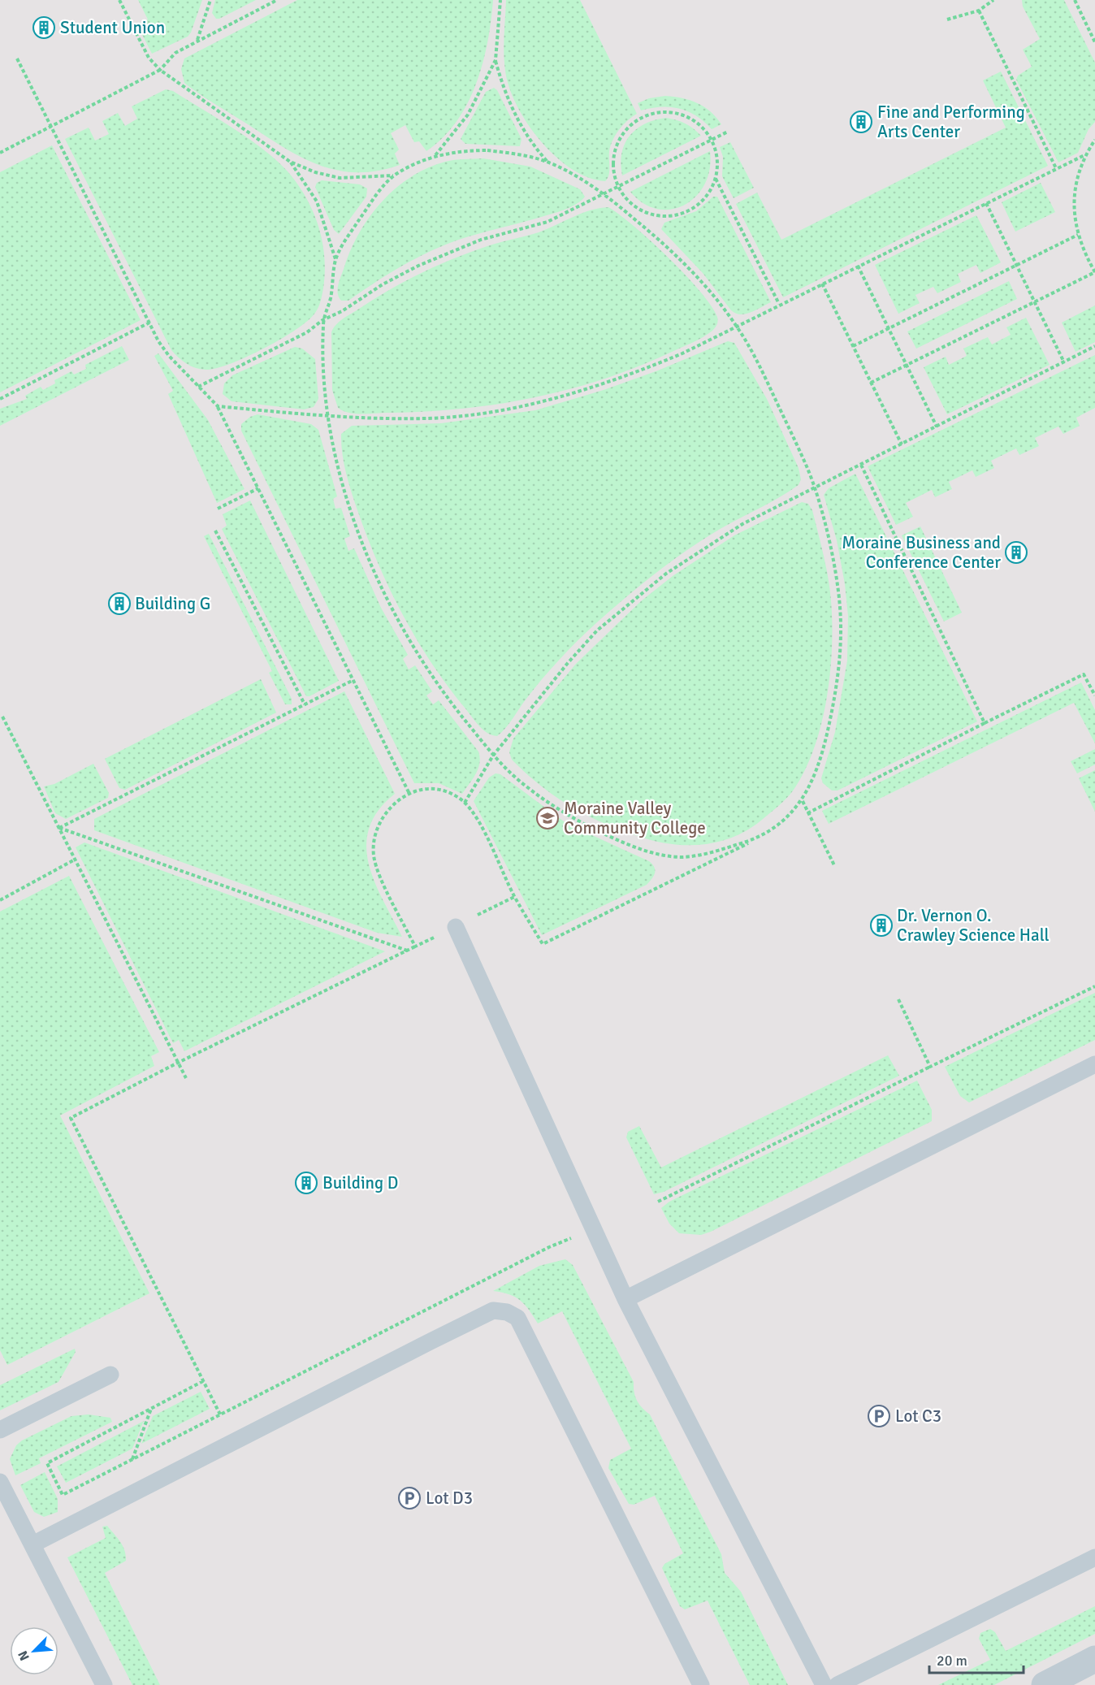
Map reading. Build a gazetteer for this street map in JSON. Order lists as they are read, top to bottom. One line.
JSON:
{"places":{"building":["Student Union","Fine and Performing Arts Center","Moraine Business and Conference Center","Building G","Dr. Vernon O. Crawley Science Hall","Building D"],"school or university":["Moraine Valley Community College"],"parking":["Lot C3","Lot D3"]},"scale_bar":"20 m","north":"bottom left"}
